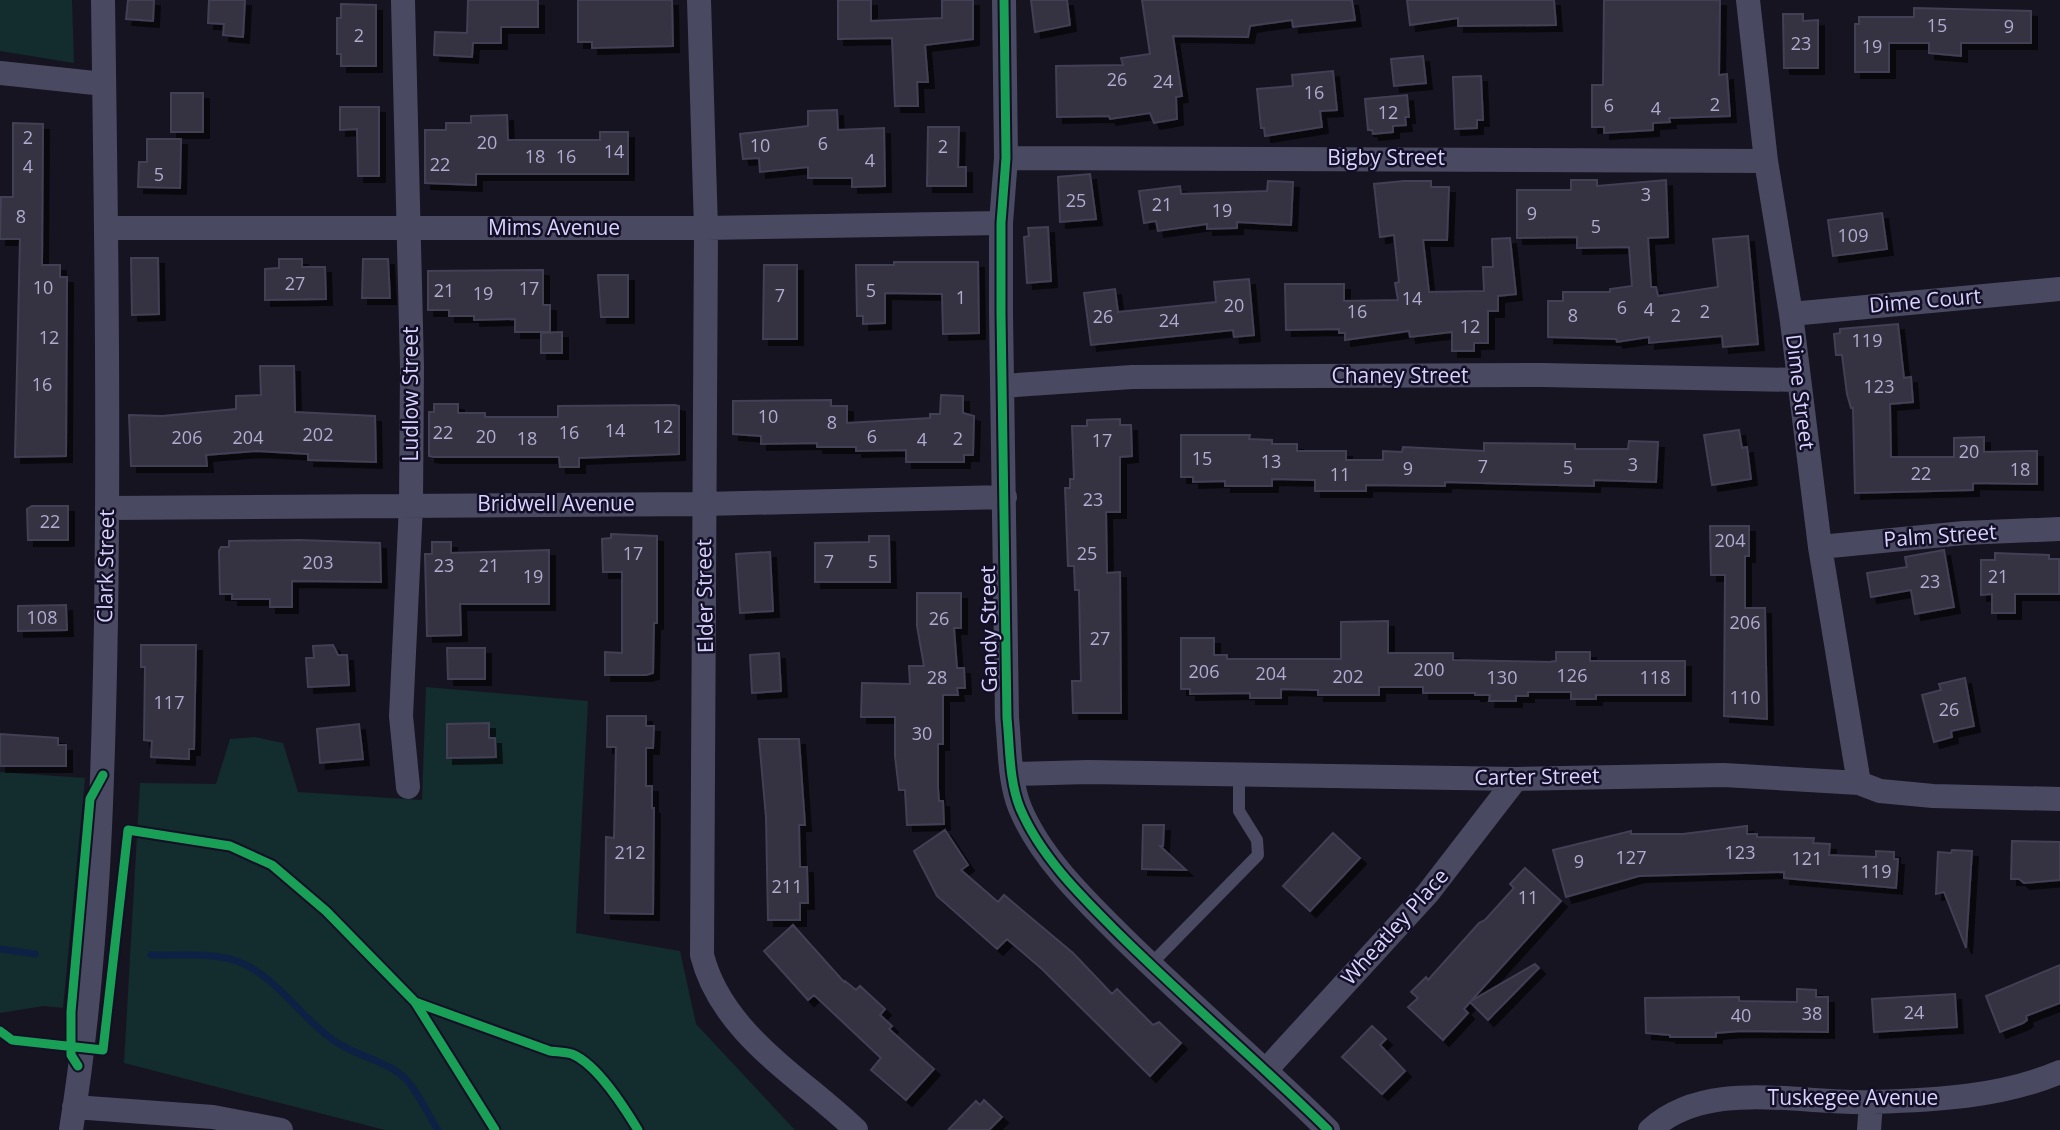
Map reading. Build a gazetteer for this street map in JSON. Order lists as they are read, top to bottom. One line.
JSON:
{"streets":{"street":["Bigby Street","Mims Avenue","Dime Court","Chaney Street","Dime Street","Ludlow Street","Bridwell Avenue","Palm Street","Clark Street","Elder Street","Gandy Street","Carter Street","Wheatley Place","Tuskegee Avenue"]},"crossings":[["Bigby Street","Dime Street"],["Bigby Street","Gandy Street"],["Mims Avenue","Ludlow Street"],["Mims Avenue","Clark Street"],["Mims Avenue","Elder Street"],["Mims Avenue","Gandy Street"],["Dime Court","Dime Street"],["Chaney Street","Dime Street"],["Chaney Street","Gandy Street"],["Dime Street","Palm Street"],["Dime Street","Carter Street"],["Ludlow Street","Bridwell Avenue"],["Bridwell Avenue","Clark Street"],["Bridwell Avenue","Elder Street"],["Bridwell Avenue","Gandy Street"],["Gandy Street","Carter Street"],["Gandy Street","Wheatley Place"],["Carter Street","Wheatley Place"]],"house_numbers":["15","9","2","23","19","26","24","16","2","6","4","12","2","20","6","10","2","14","18","16","4","22","4","5","3","25","21","19","9","8","5","109","27","10","17","21","5","19","7","1","14","20","6","4","16","2","8","2","26","24","12","12","119","16","123","10","8","12","14","22","16","202","20","6","206","204","18","2","4","17","20","15","13","3","7","5","9","18","22","11","23","22","204","17","25","7","5","203","23","21","19","21","23","108","26","206","27","200","206","204","126","202","28","130","118","110","117","26","30","212","123","127","121","9","119","211","11","24","38","40"]}
